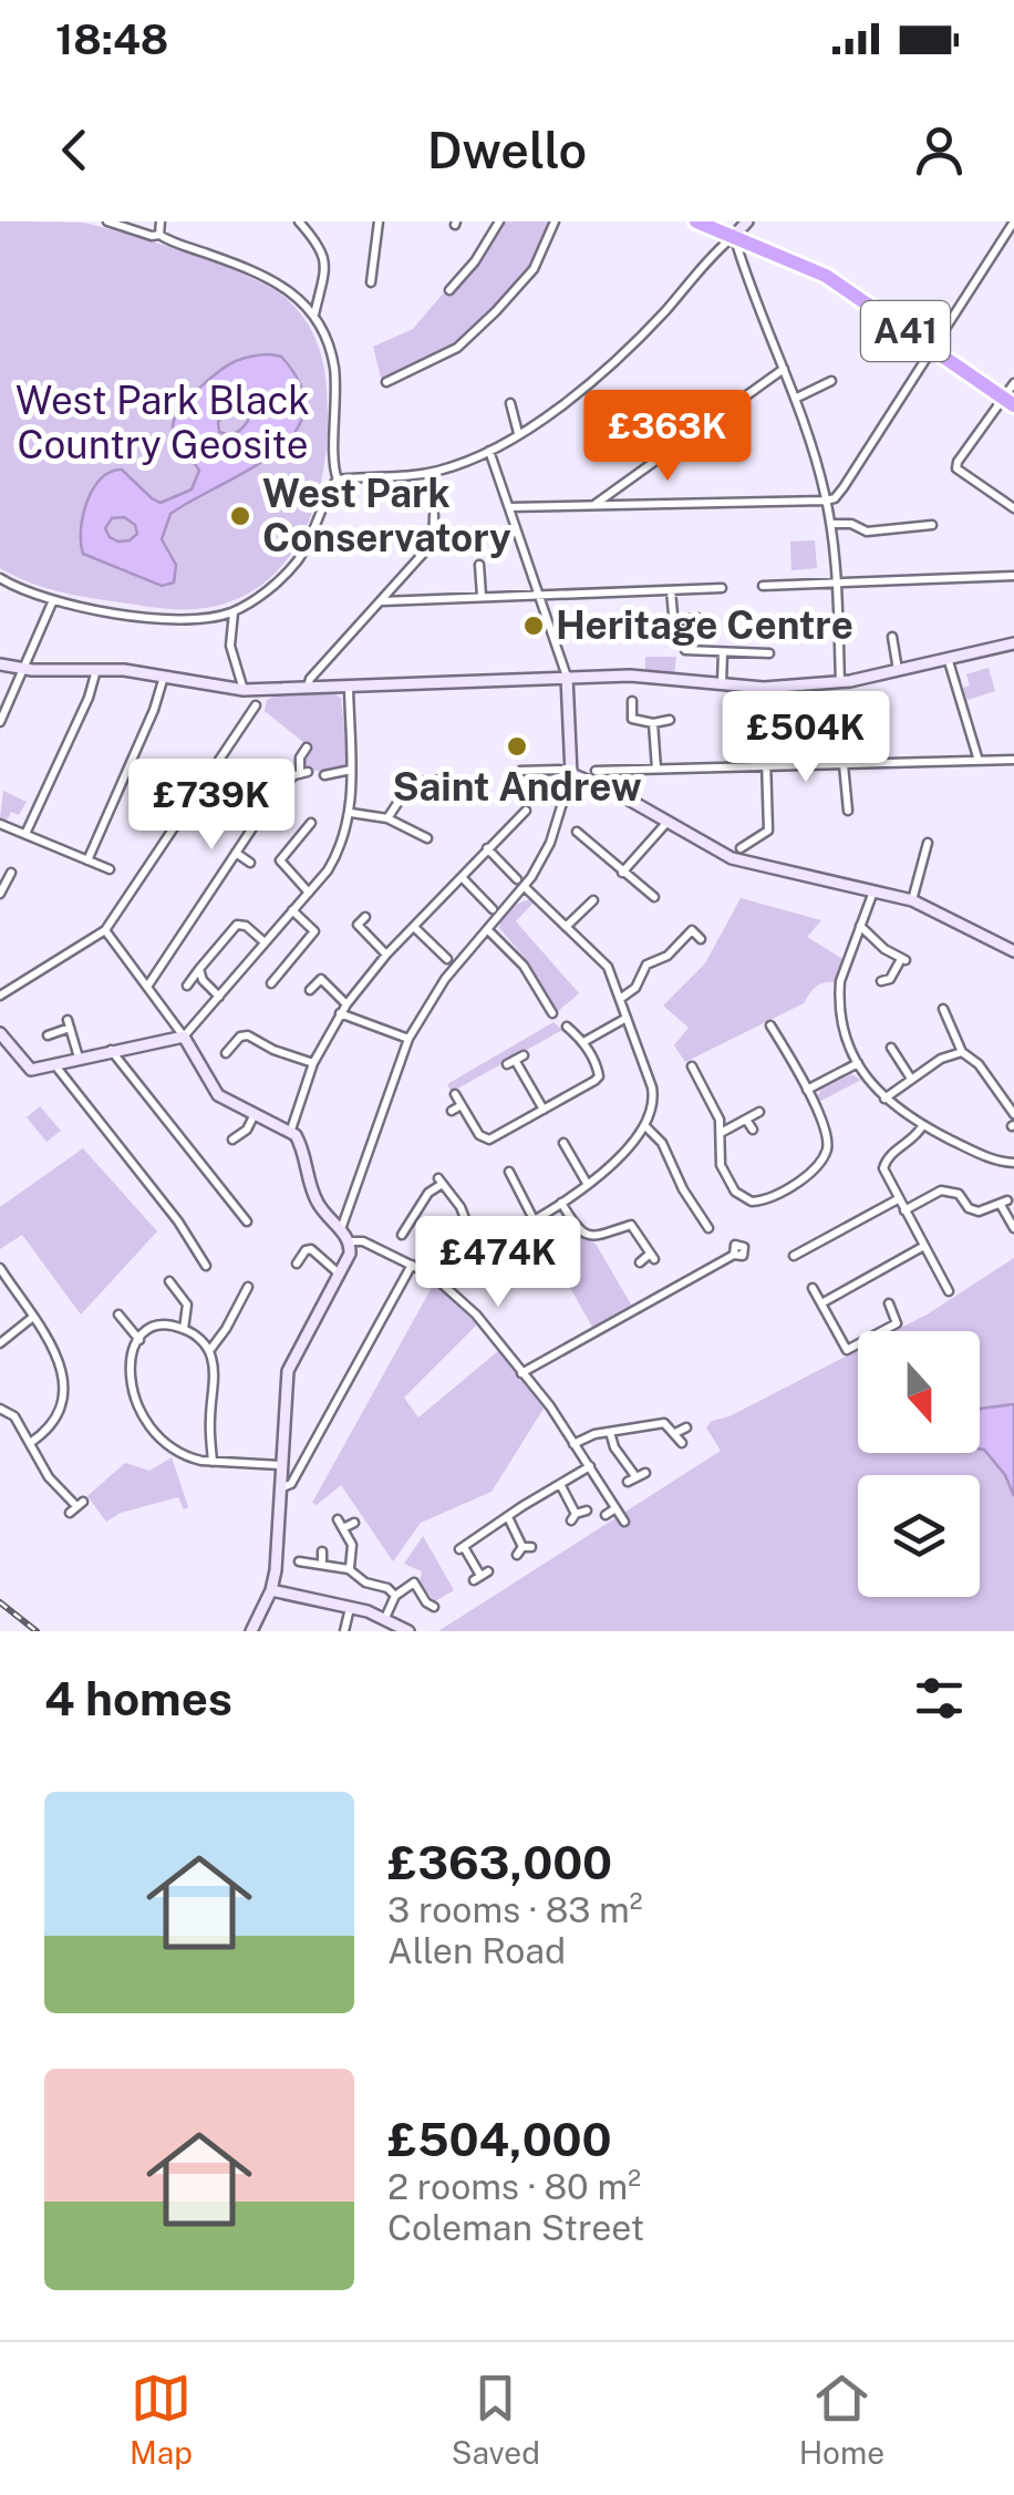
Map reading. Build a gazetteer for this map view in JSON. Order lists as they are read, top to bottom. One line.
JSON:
{"streets":{"highway":["A41"]},"parks":["West Park Black Country Geosite"],"places":["West Park Conservatory","Heritage Centre","Saint Andrew"],"north":"bottom","page":{"status":"18:48","header":"Dwello","price":["£363K","£504K","£739K","£474K"],"heading":"4 homes","list":[{"name":"£363,000","note":"3 rooms · 83 m² · Allen Road"},{"name":"£504,000","note":"2 rooms · 80 m² · Coleman Street"}],"tabs":["Map","Saved","Home"]}}
